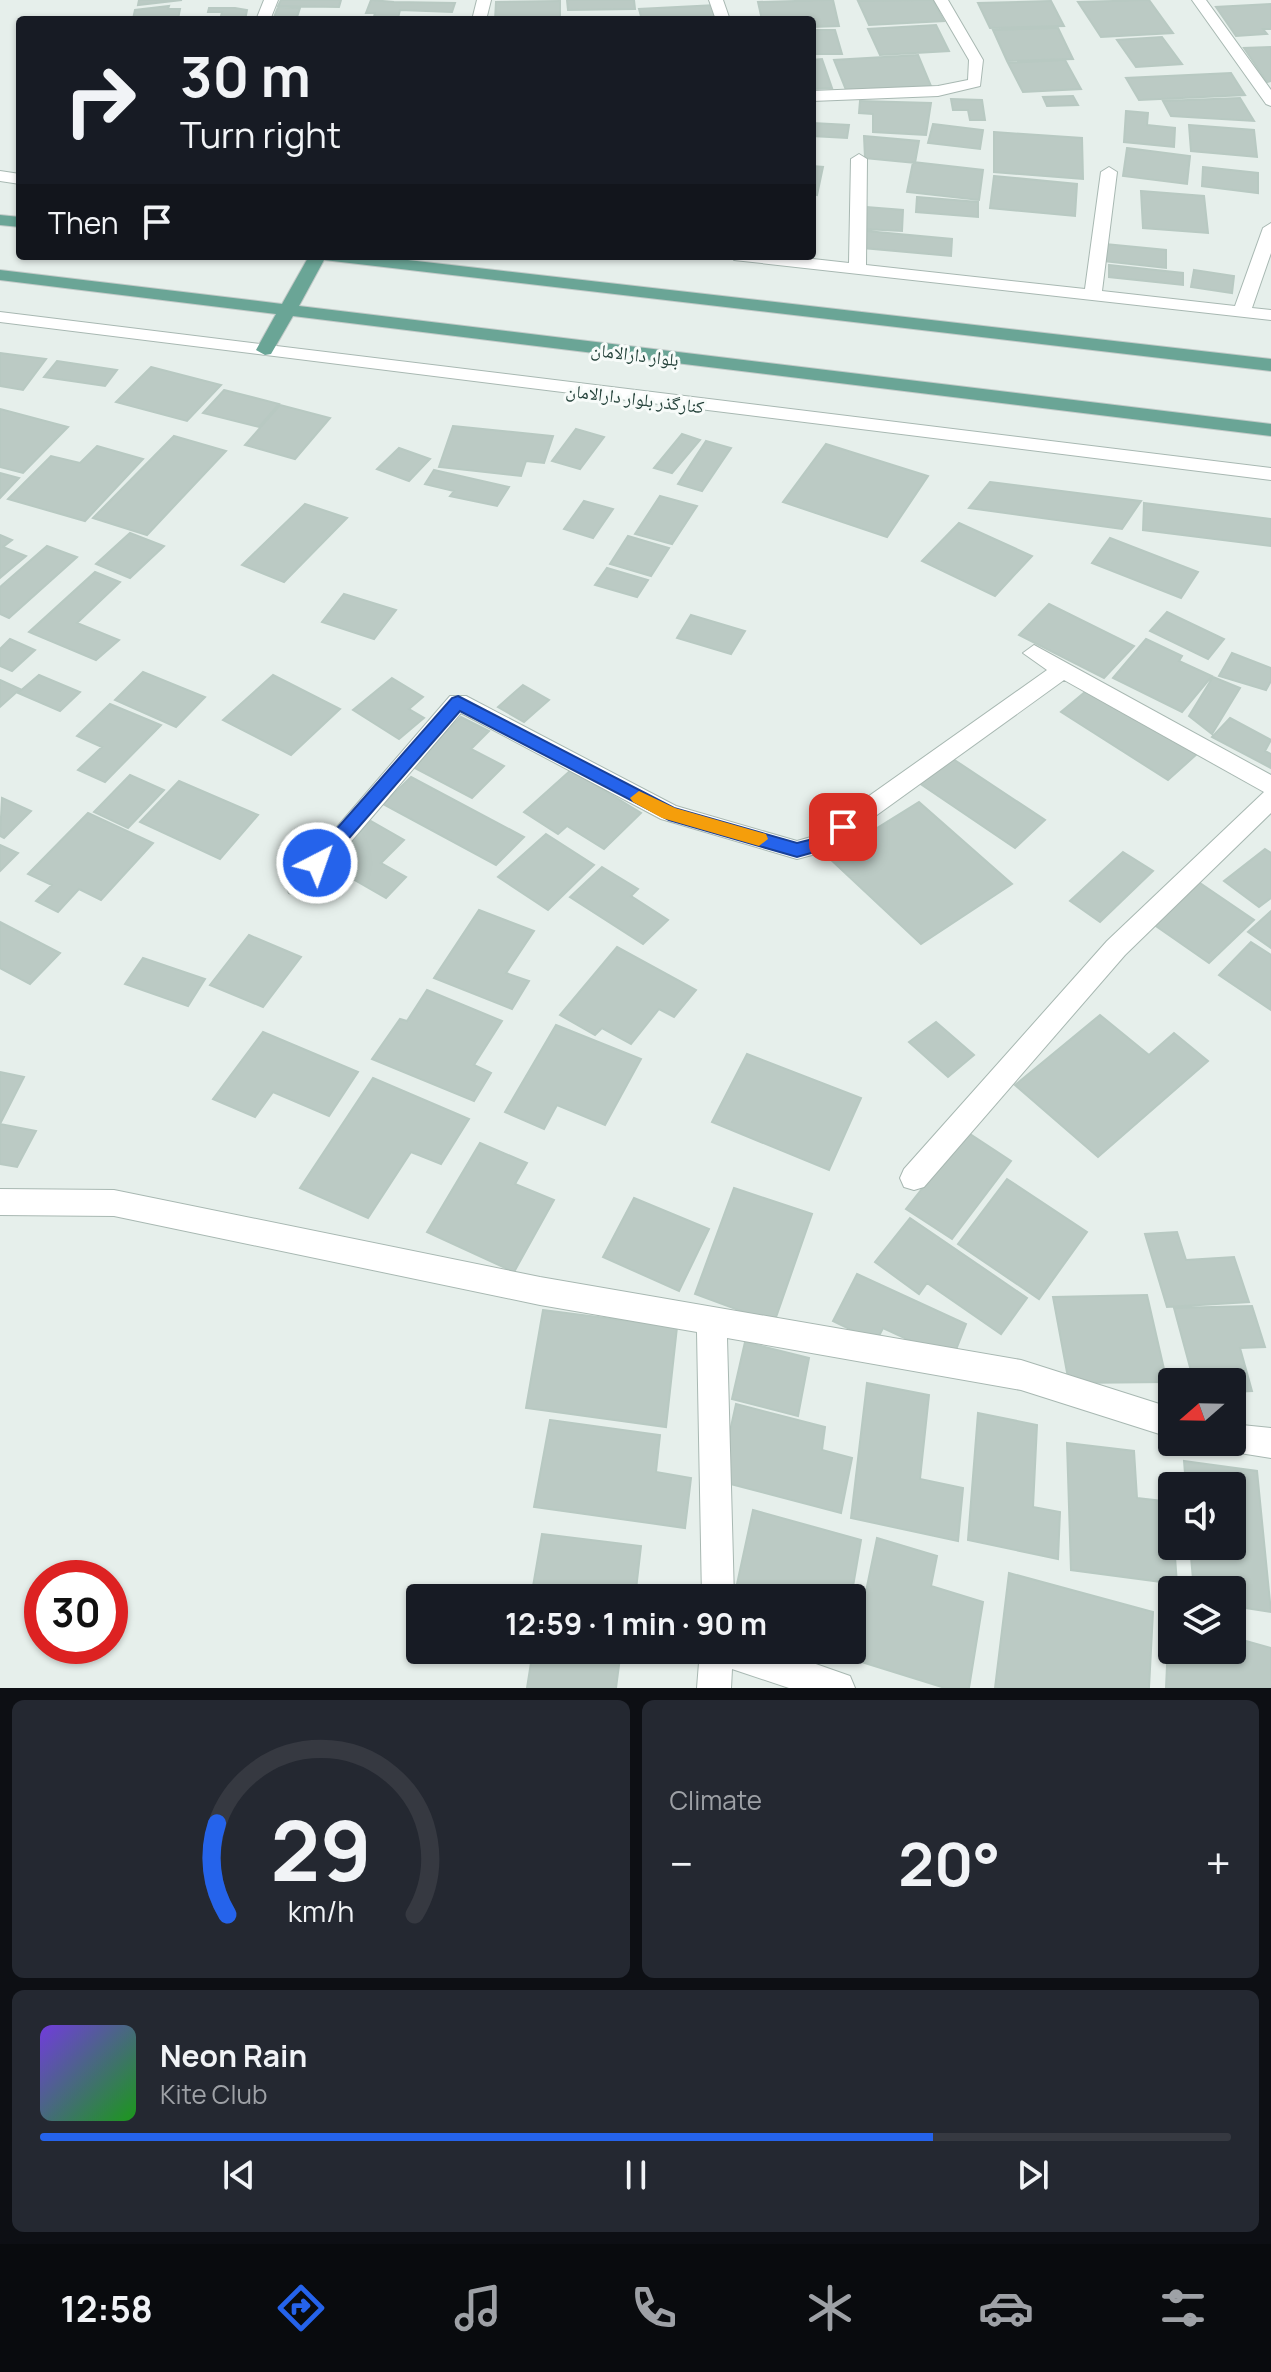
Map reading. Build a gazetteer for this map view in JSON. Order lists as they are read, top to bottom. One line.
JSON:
{"streets":{"main road":["بلوار دارالامان"],"street":["کنارگذر بلوار دارالامان"]},"north":"left","page":{"turn":["30 m","Turn right"],"then":"Then","limit":"30","trip":"12:59 · 1 min · 90 m","tile":"Climate","heat":["−","20°","+"],"song":["Neon Rain","Kite Club"],"tabs":"12:58","gauge":["29","km/h"]}}
